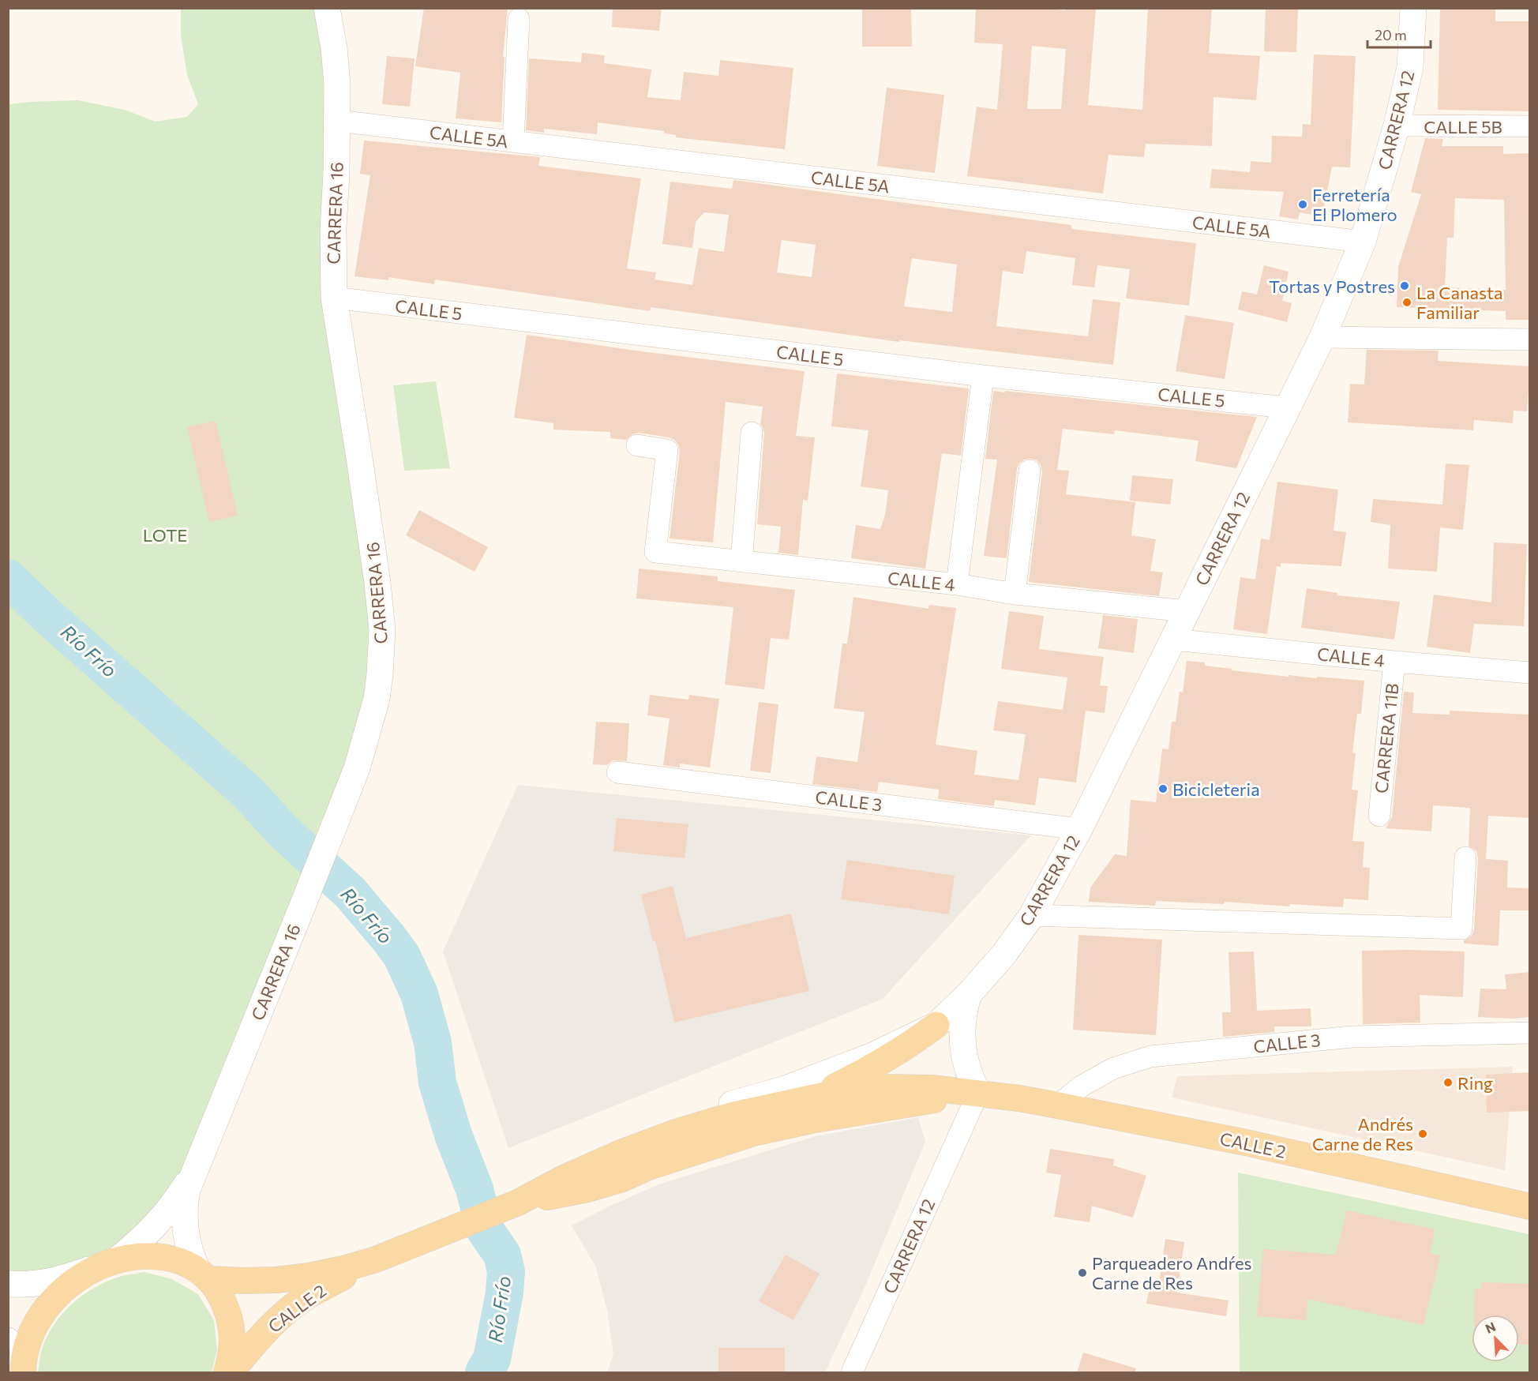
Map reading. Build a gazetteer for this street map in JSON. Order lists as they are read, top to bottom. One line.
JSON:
{"streets":{"main road":["CARRERA 12","CARRERA 16","CALLE 2"],"street":["CALLE 5B","CALLE 5A","CALLE 5","CALLE 4","CARRERA 11B","CALLE 3"]},"crossings":[["CARRERA 12","CALLE 5B"],["CARRERA 12","CALLE 5A"],["CARRERA 12","CALLE 5"],["CARRERA 12","CALLE 4"],["CARRERA 12","CALLE 3"],["CARRERA 12","CALLE 2"],["CALLE 5A","CARRERA 16"],["CARRERA 16","CALLE 5"],["CARRERA 16","CALLE 2"],["CALLE 4","CARRERA 11B"],["CALLE 3","CALLE 2"]],"water":["Río Frío"],"parks":["LOTE"],"places":["Ferretería El Plomero","Tortas y Postres","La Canasta Familiar","Bicicleteria","Ring","Andrés Carne de Res","Parqueadero Andŕes Carne de Res"],"scale_bar":"20 m","north":"top left"}
